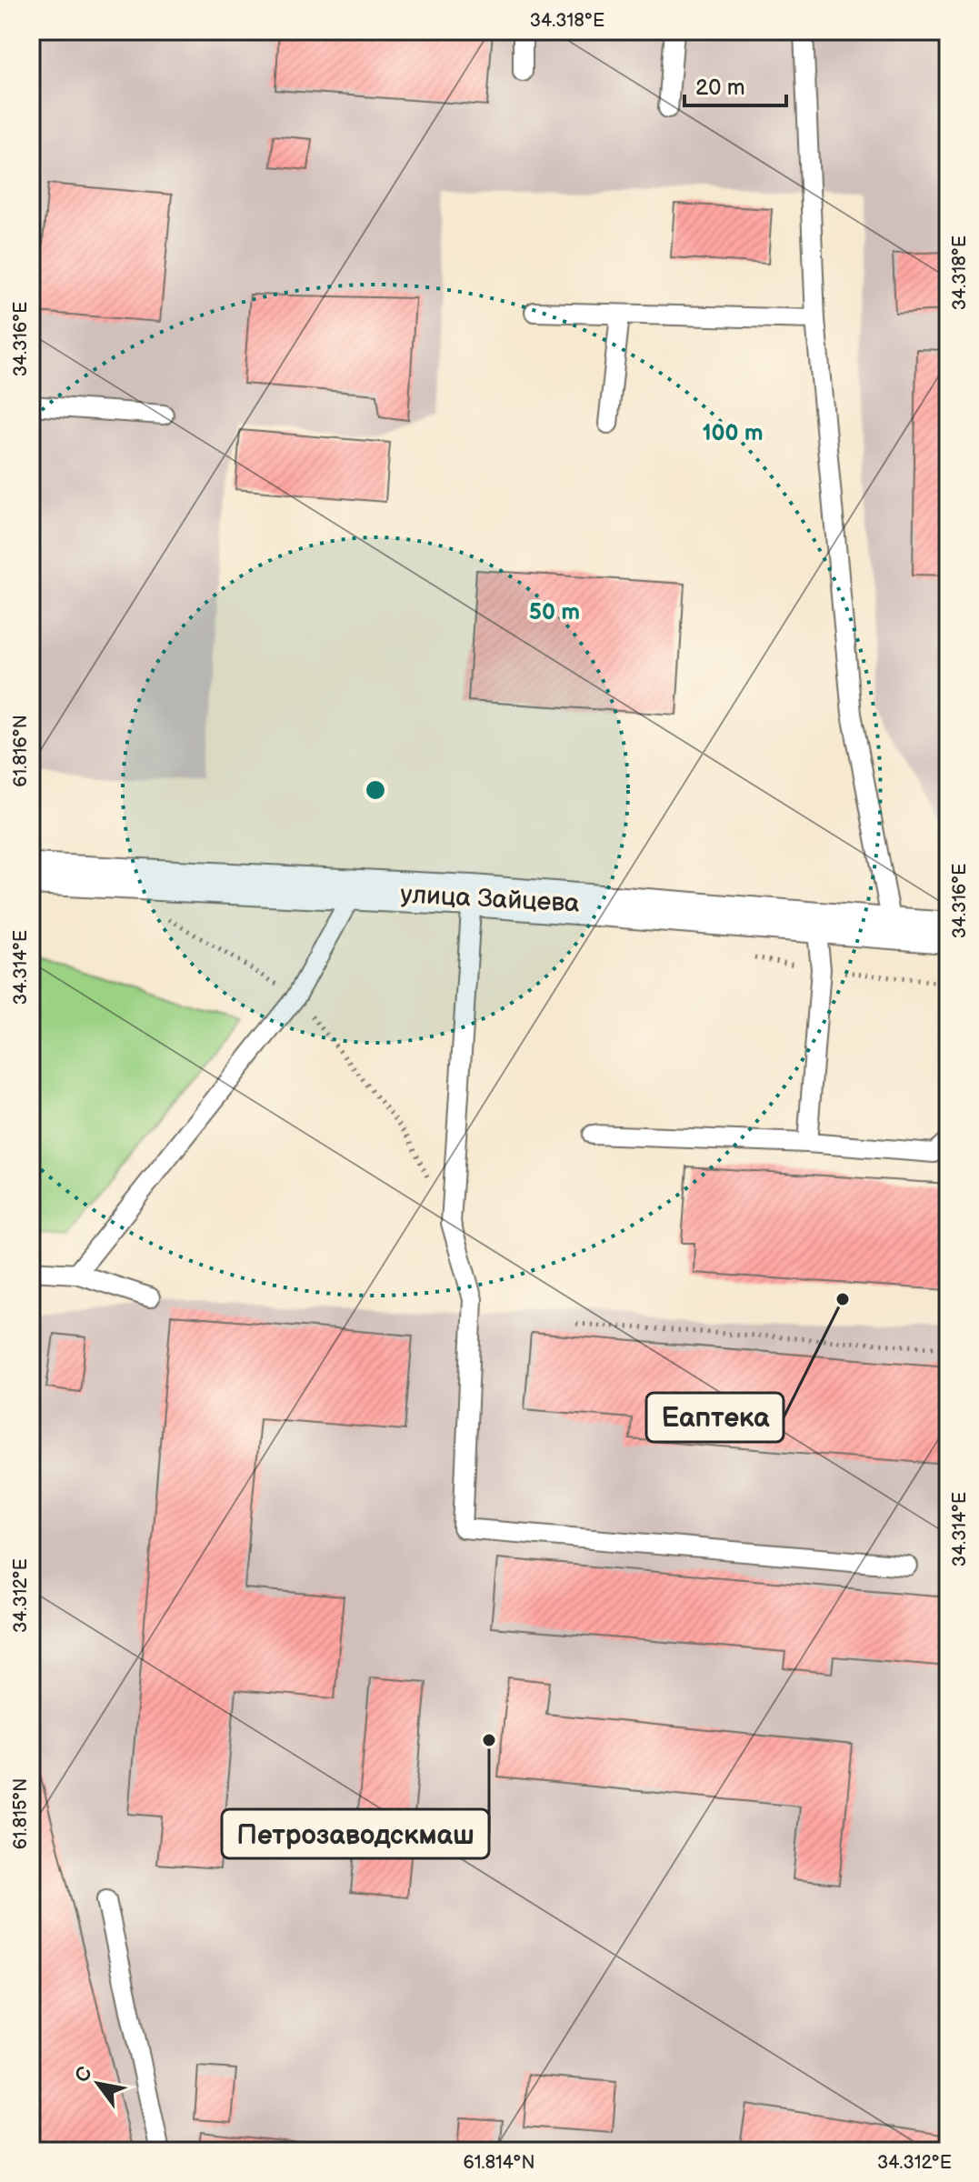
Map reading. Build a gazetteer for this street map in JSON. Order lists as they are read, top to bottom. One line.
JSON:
{"streets":{"main road":["улица Зайцева"]},"places":["Еаптека","Петрозаводскмаш"],"scale_bar":"20 m","north":"top left","coordinates":["34.318°E","34.316°E","61.816°N","34.314°E","34.312°E","61.815°N","61.814°N"],"rings":["100 m","50 m"]}
